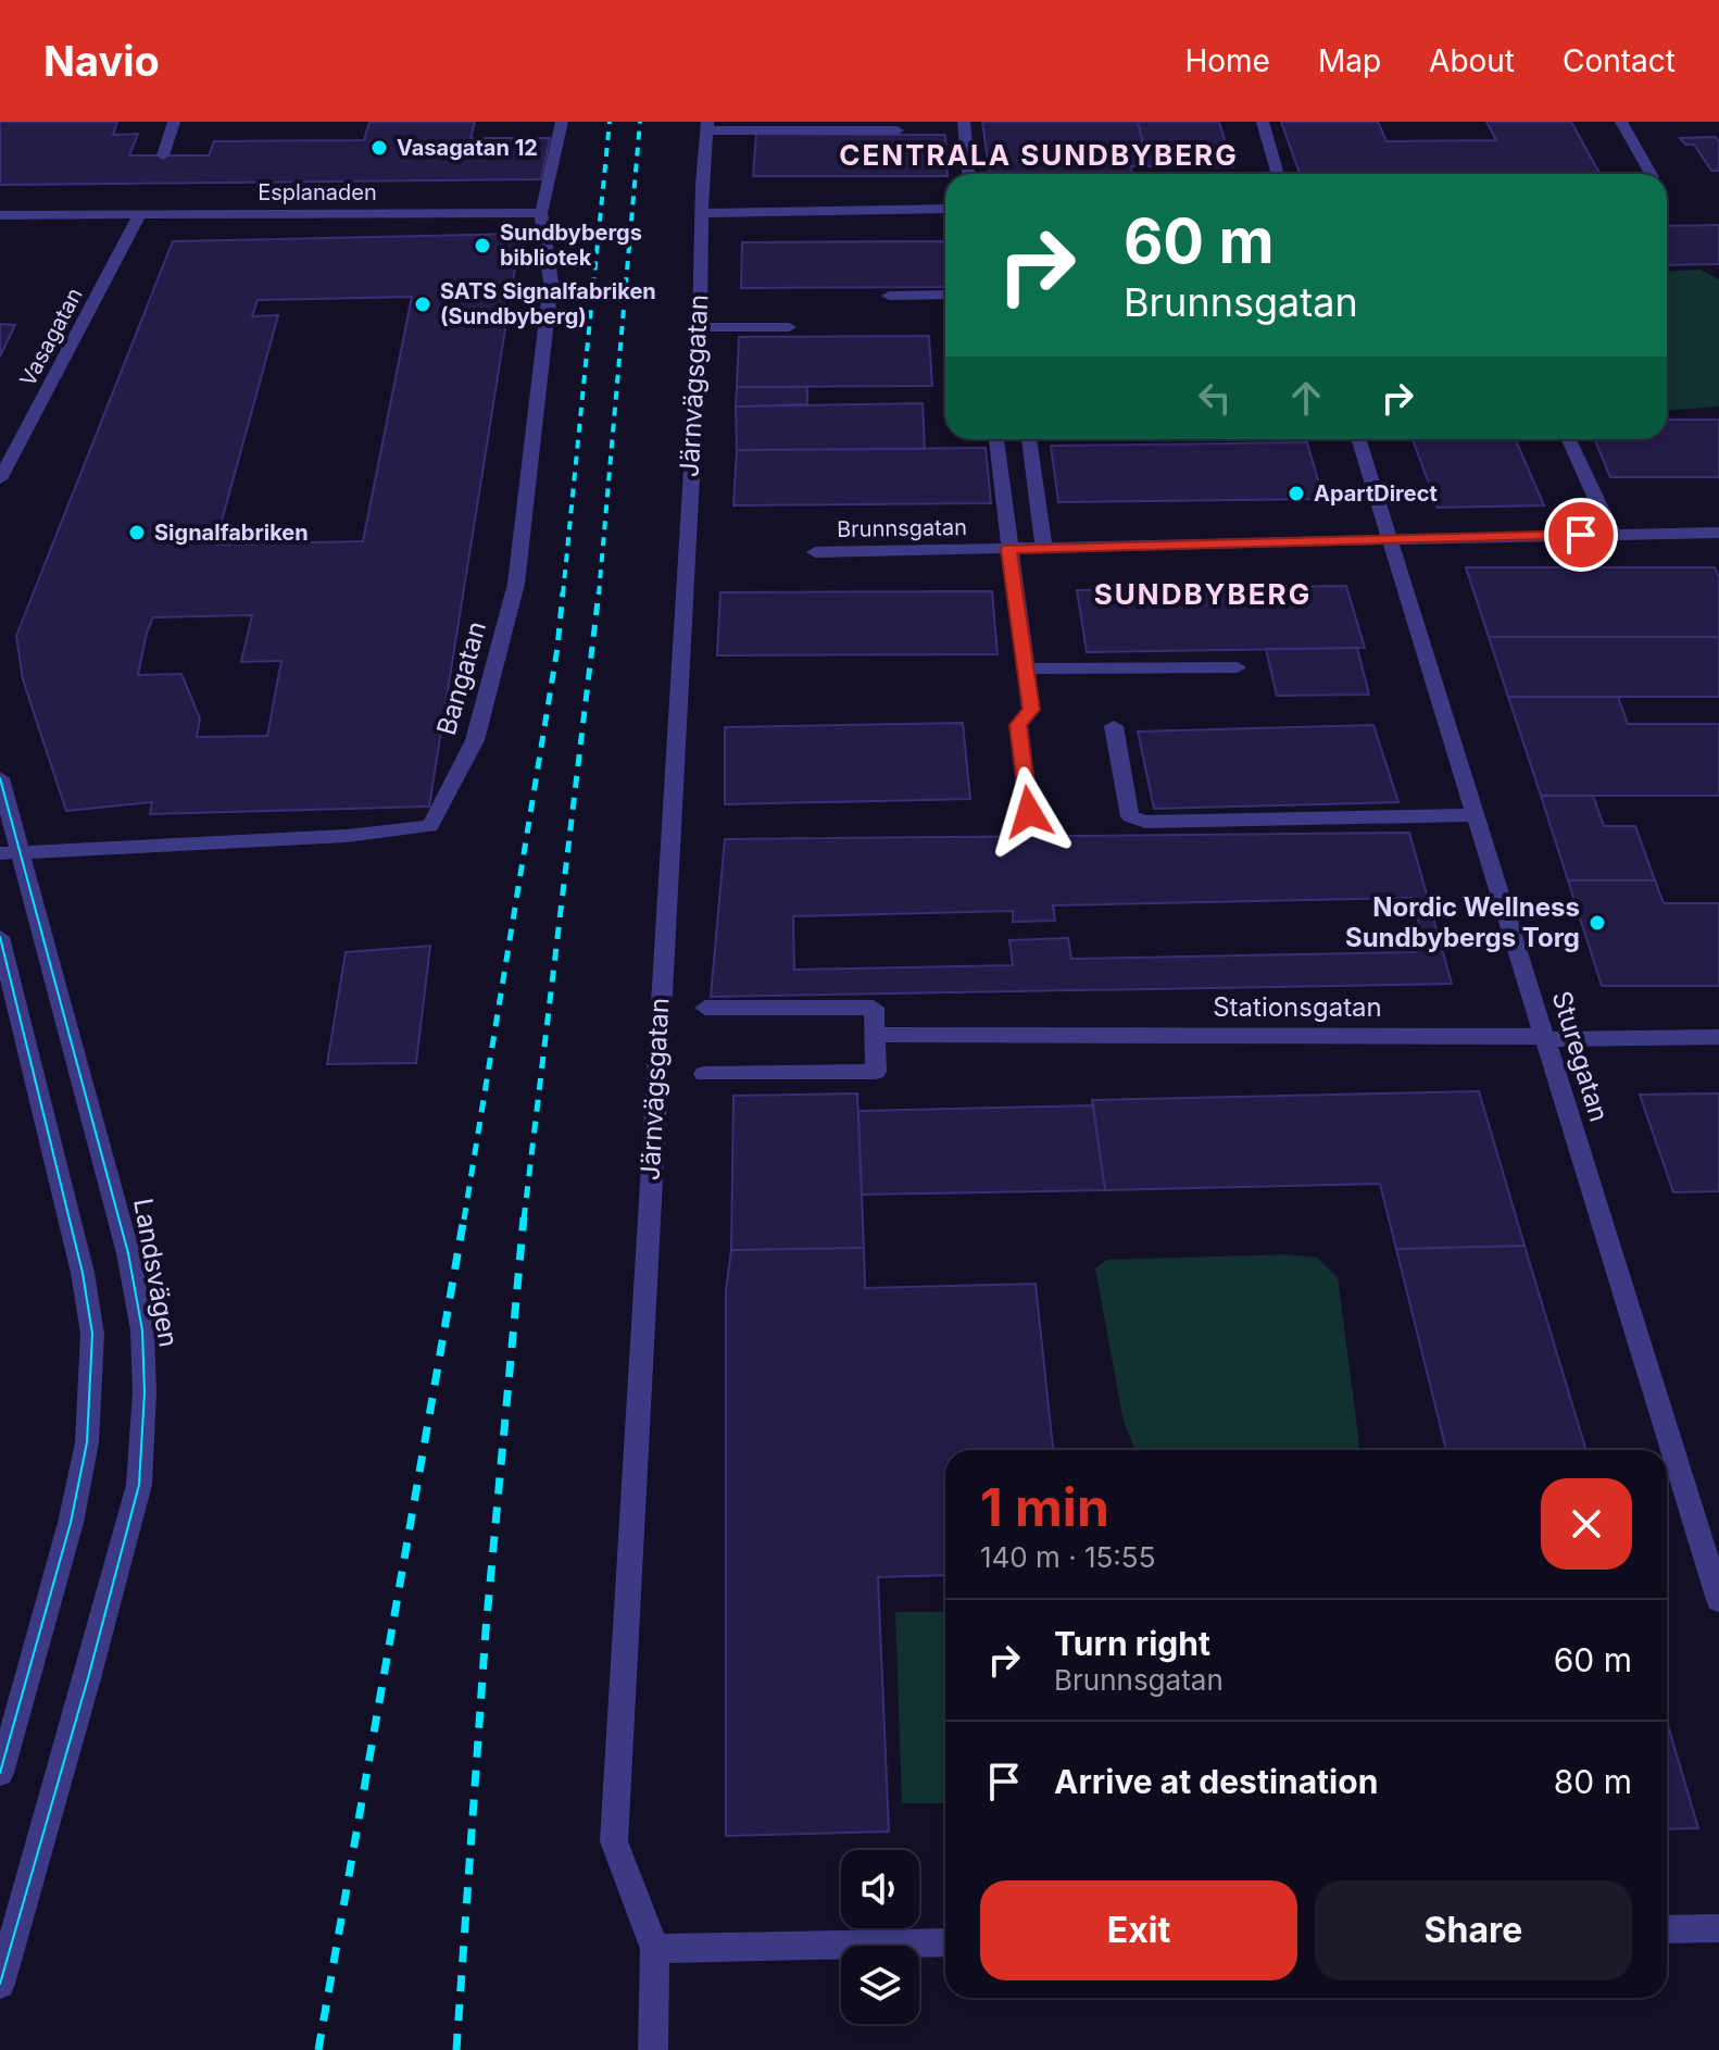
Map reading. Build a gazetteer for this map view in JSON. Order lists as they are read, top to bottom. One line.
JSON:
{"streets":{"street":["Esplanaden","Vasagatan","Järnvägsgatan","Brunnsgatan","Bangatan","Stationsgatan","Sturegatan","Landsvägen"]},"crossings":[["Esplanaden","Vasagatan"],["Esplanaden","Bangatan"],["Brunnsgatan","Sturegatan"],["Bangatan","Landsvägen"],["Stationsgatan","Sturegatan"]],"districts":["CENTRALA SUNDBYBERG","SUNDBYBERG"],"places":["Vasagatan 12","Sundbybergs bibliotek","SATS Signalfabriken (Sundbyberg)","ApartDirect","Signalfabriken","Nordic Wellness Sundbybergs Torg"],"page":{"header":"Navio","nav":["Home","Map","About","Contact"],"turn":["60 m","Brunnsgatan"],"heading":["1 min","140 m · 15:55"],"list":[{"name":"Turn right","note":"Brunnsgatan","value":"60 m"},{"name":"Arrive at destination","value":"80 m"}],"buttons":["Exit","Share"]}}
